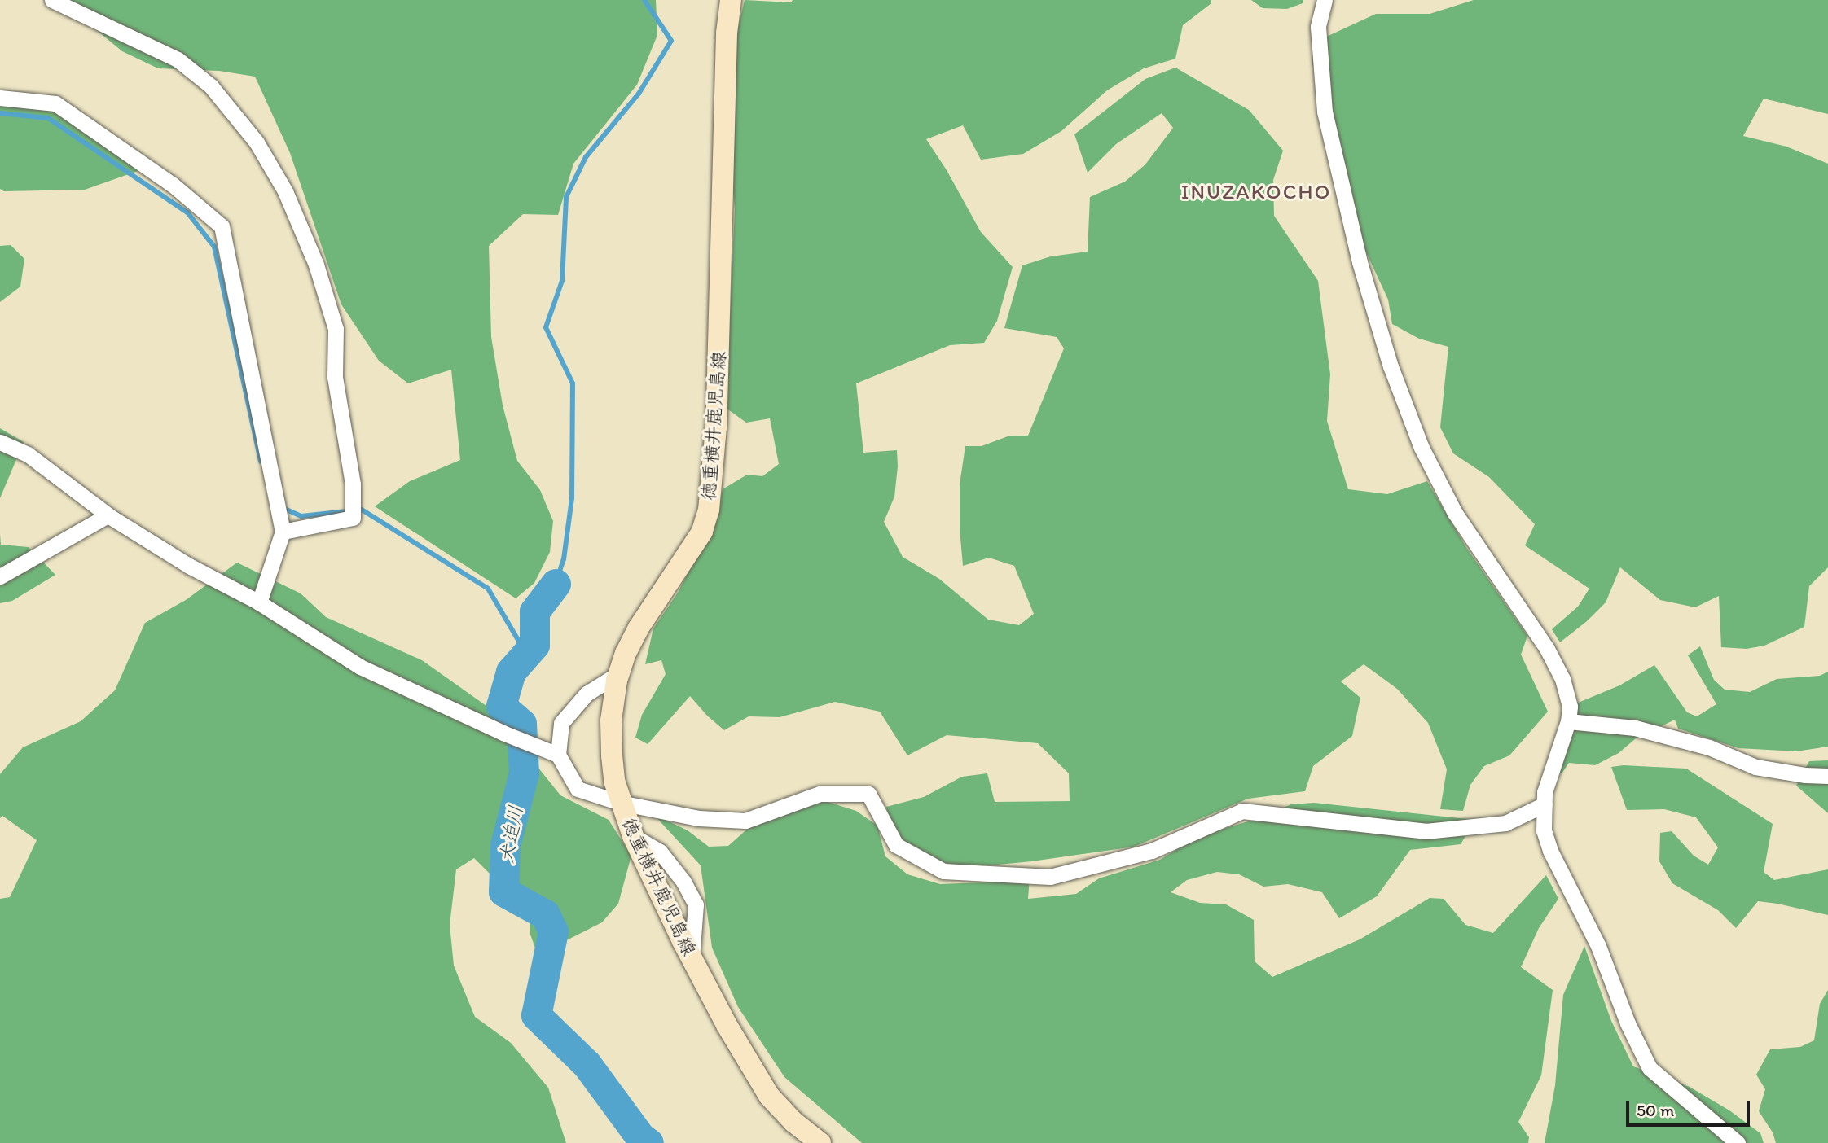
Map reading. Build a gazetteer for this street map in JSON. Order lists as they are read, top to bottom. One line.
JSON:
{"streets":{"main road":["徳重横井鹿児島線"]},"districts":["INUZAKOCHO"],"water":["犬迫川"],"scale_bar":"50 m"}
